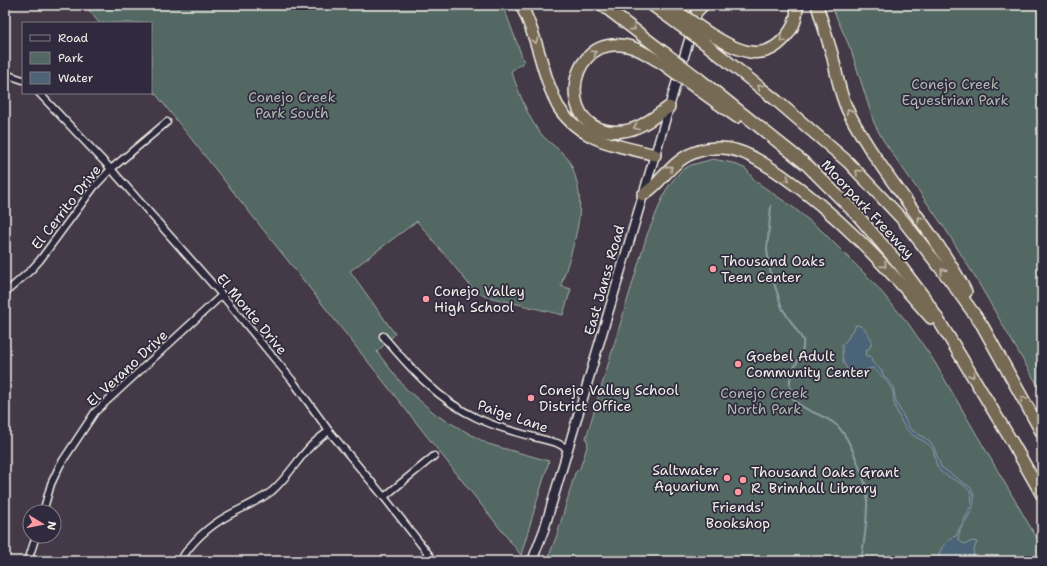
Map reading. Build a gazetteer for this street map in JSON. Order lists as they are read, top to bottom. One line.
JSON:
{"streets":{"highway":["Moorpark Freeway"],"main road":["East Janss Road"],"street":["El Cerrito Drive","El Monte Drive","El Verano Drive","Paige Lane"]},"crossings":[["El Cerrito Drive","El Monte Drive"],["East Janss Road","Paige Lane"],["El Monte Drive","El Verano Drive"]],"parks":["Conejo Creek Equestrian Park","Conejo Creek Park South","Conejo Creek North Park"],"places":["Thousand Oaks Teen Center","Conejo Valley High School","Goebel Adult Community Center","Conejo Valley School District Office","Saltwater Aquarium","Thousand Oaks Grant R. Brimhall Library","Friends' Bookshop"],"legend":["Road","Park","Water"],"north":"right"}
